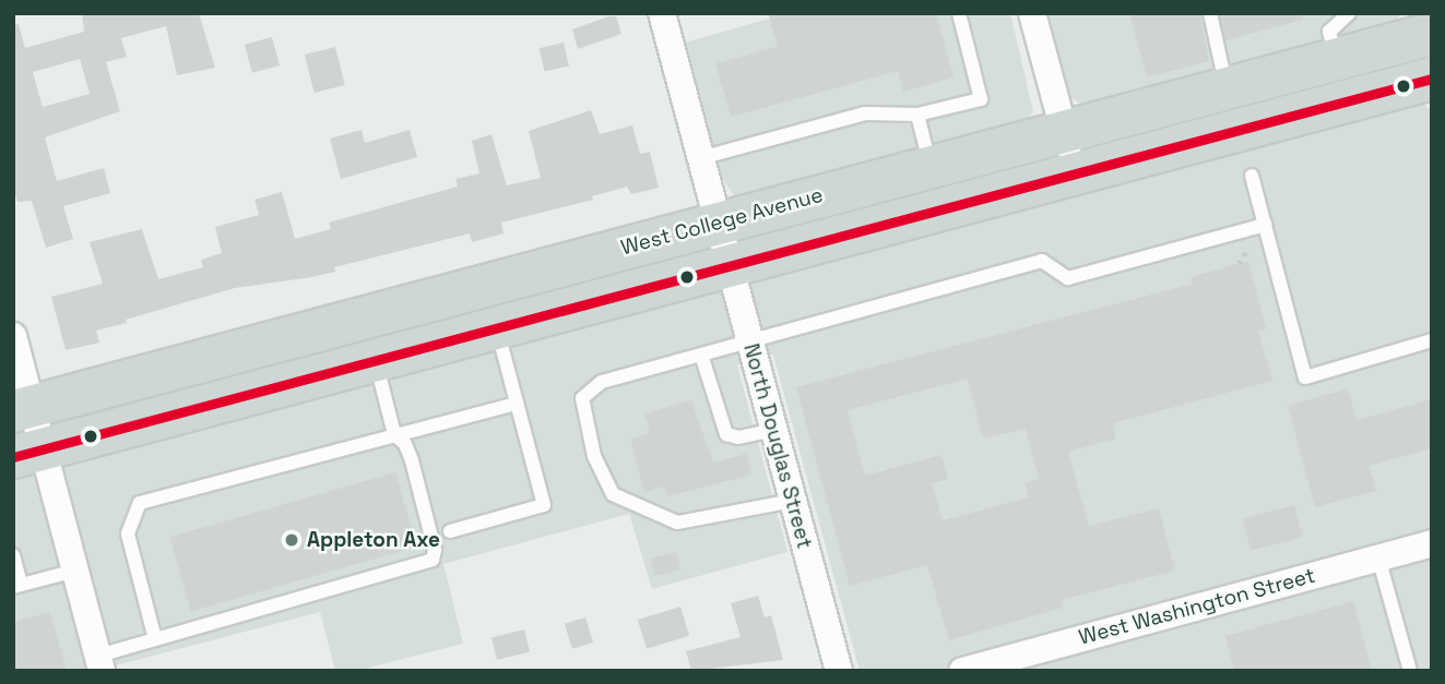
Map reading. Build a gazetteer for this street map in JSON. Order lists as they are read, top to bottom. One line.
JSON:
{"streets":{"main road":["West College Avenue"],"street":["North Douglas Street","West Washington Street"]},"crossings":[["West College Avenue","North Douglas Street"]],"places":["Appleton Axe"]}
